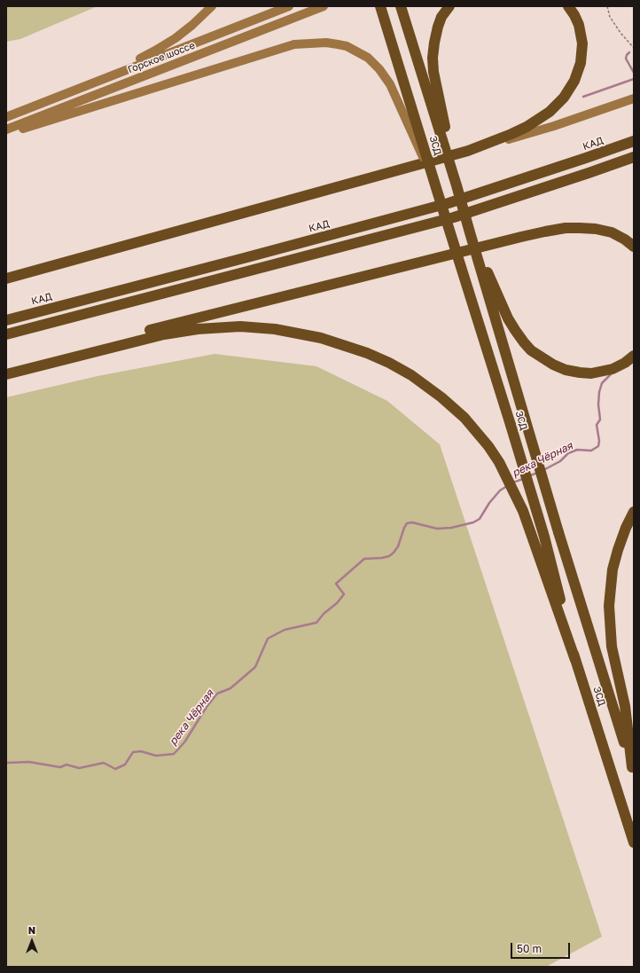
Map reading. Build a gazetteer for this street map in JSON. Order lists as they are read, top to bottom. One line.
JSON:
{"streets":{"highway":["КАД","ЗСД"],"main road":["Горское шоссе"]},"water":["река Чёрная"],"scale_bar":"50 m","north":"top"}
